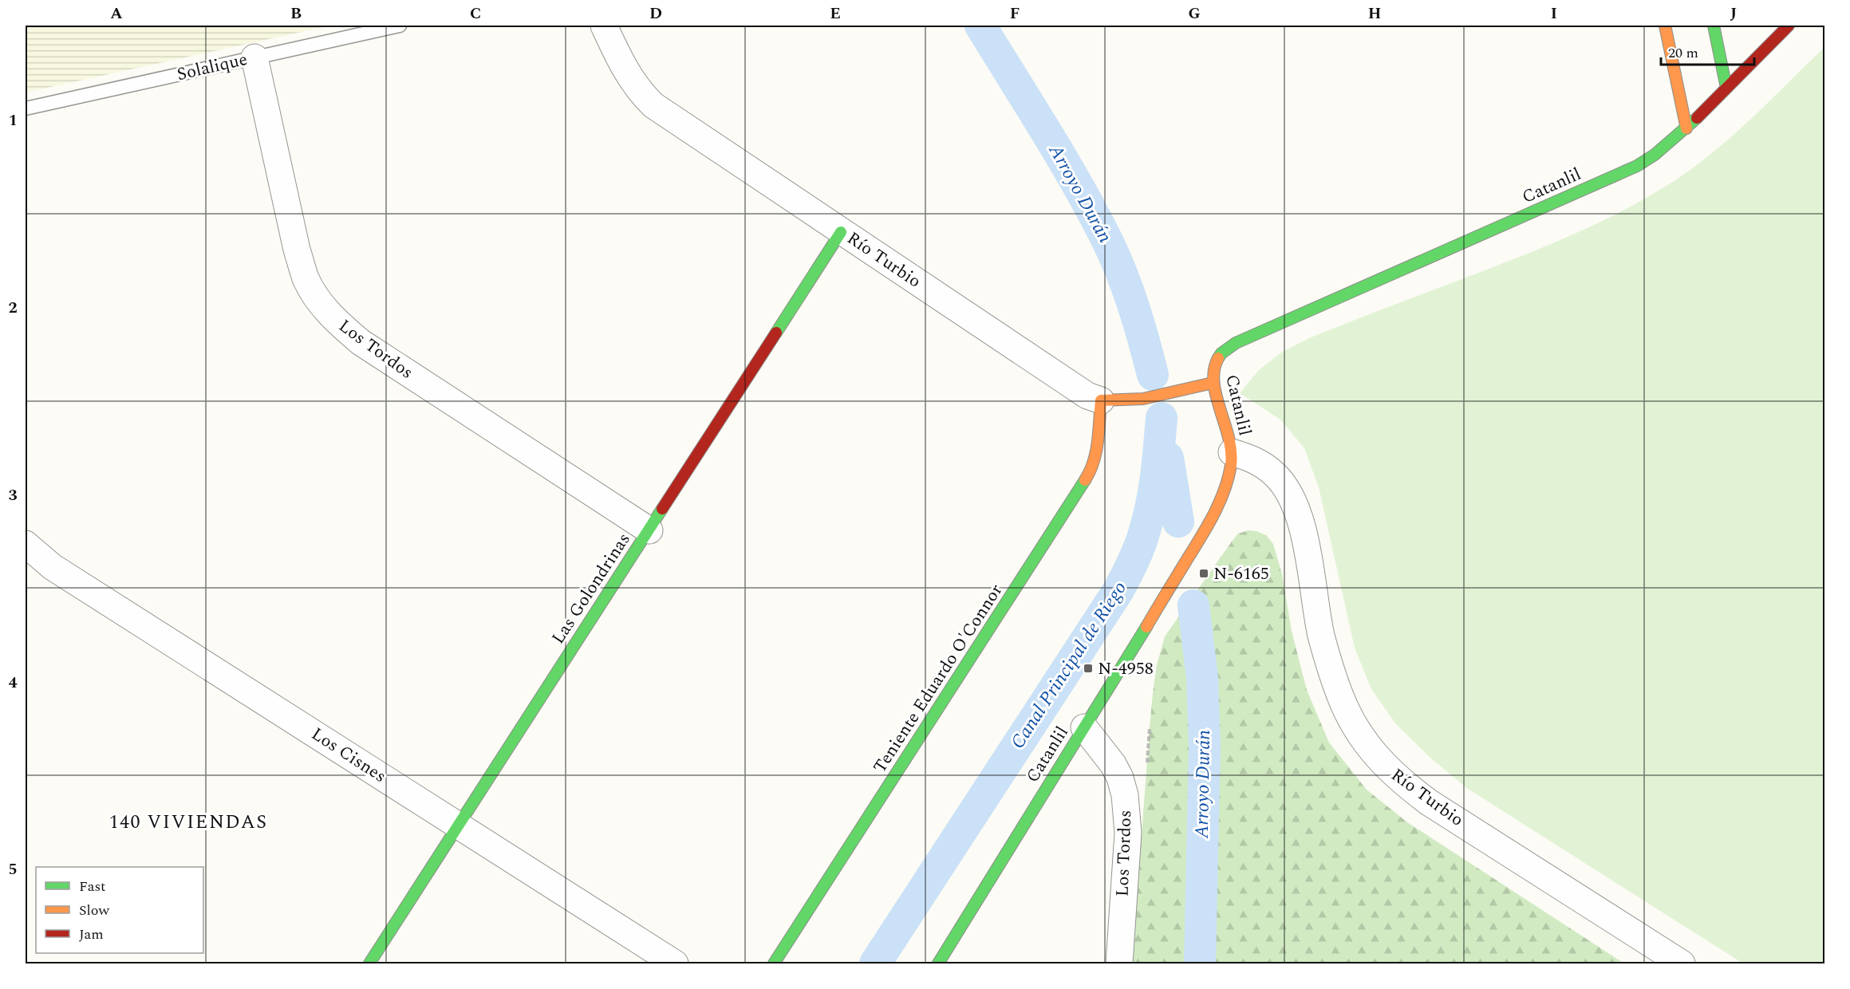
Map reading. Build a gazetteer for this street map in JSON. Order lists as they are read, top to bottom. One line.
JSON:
{"streets":{"street":["Catanlil","Río Turbio","Los Tordos","Las Golondrinas","Teniente Eduardo O'Connor","Los Cisnes"],"lane":["Solalique"]},"crossings":[["Solalique","Los Tordos"],["Catanlil","Río Turbio"],["Catanlil","Los Tordos"],["Río Turbio","Las Golondrinas"],["Río Turbio","Teniente Eduardo O'Connor"],["Los Tordos","Las Golondrinas"],["Las Golondrinas","Los Cisnes"]],"districts":["140 VIVIENDAS"],"water":["Arroyo Durán","Canal Principal de Riego"],"places":{"transit":["N-6165","N-4958"]},"legend":["Fast","Slow","Jam"],"scale_bar":"20 m","grid":{"columns":["A","B","C","D","E","F","G","H","I","J"],"rows":["1","2","3","4","5"]}}
